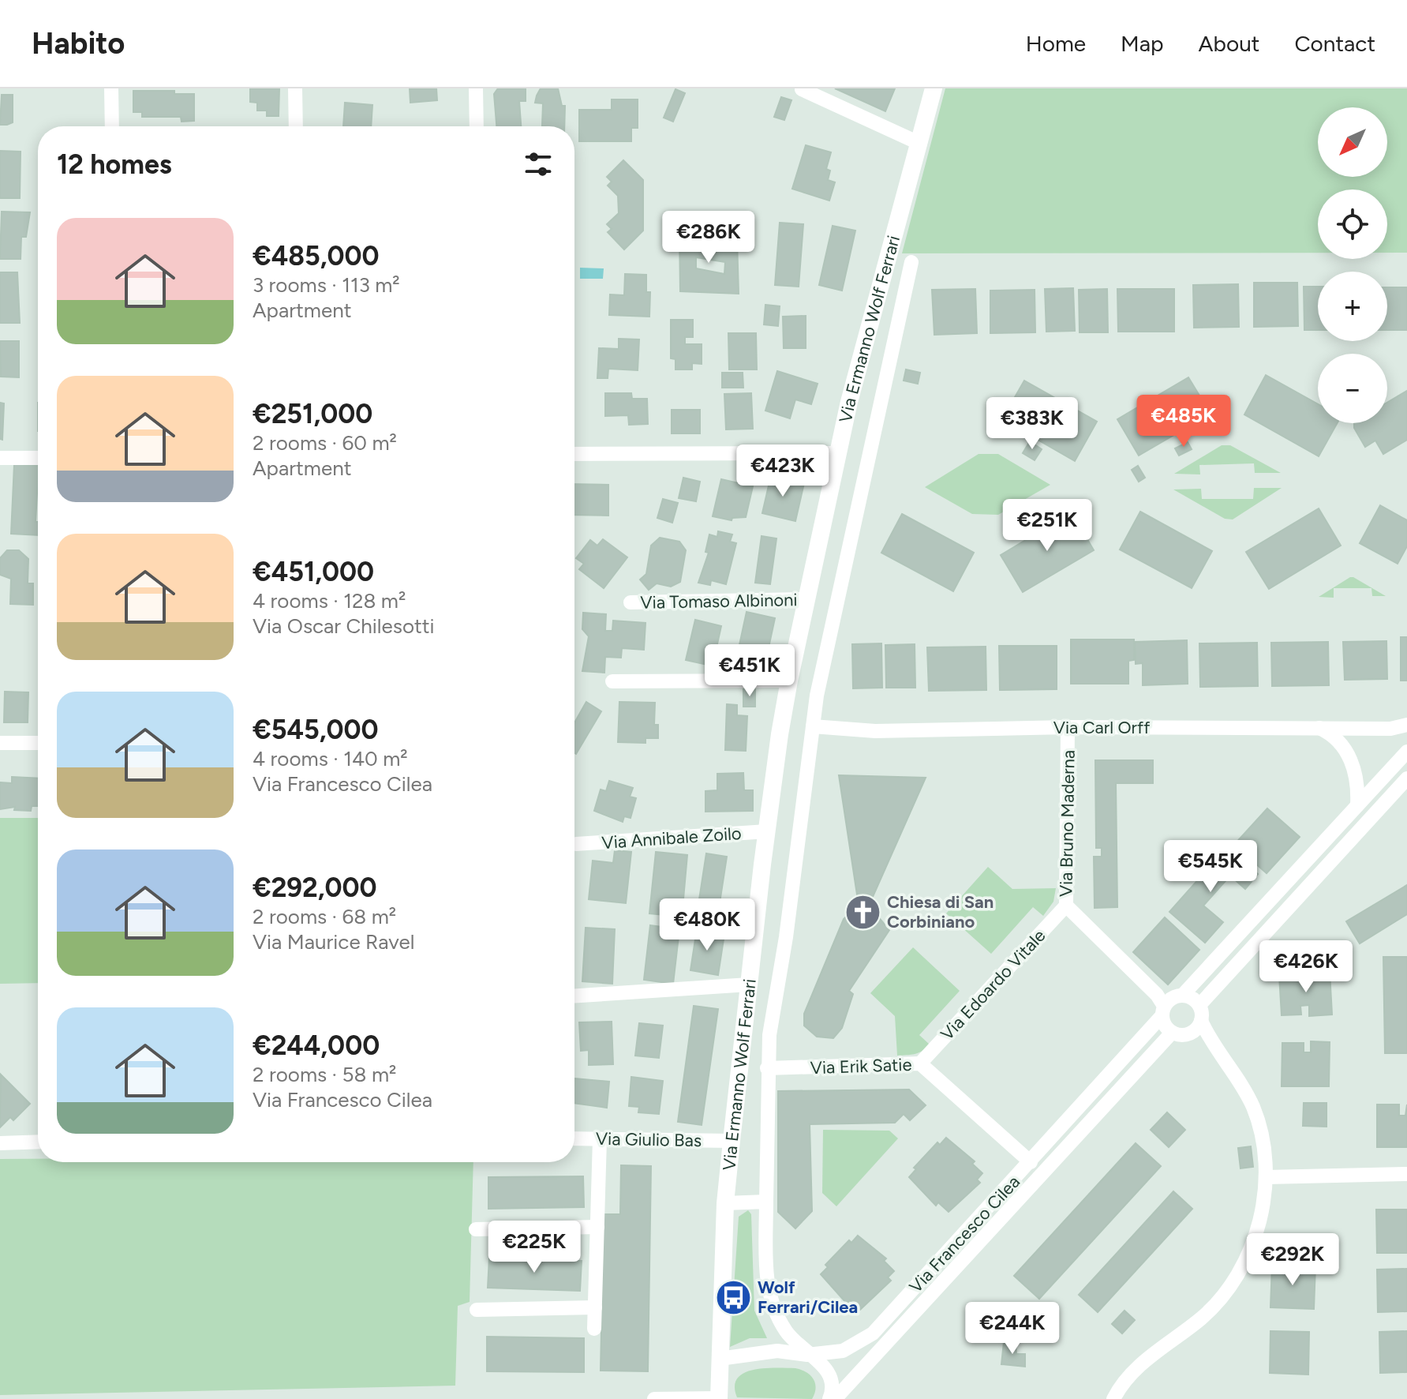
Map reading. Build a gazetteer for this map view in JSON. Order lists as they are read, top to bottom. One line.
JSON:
{"streets":{"street":["Via Ermanno Wolf Ferrari","Via Tomaso Albinoni","Via Carl Orff","Via Bruno Maderna","Via Annibale Zoilo","Via Edoardo Vitale","Via Erik Satie","Via Giulio Bas","Via Francesco Cilea"]},"crossings":[["Via Ermanno Wolf Ferrari","Via Tomaso Albinoni"],["Via Ermanno Wolf Ferrari","Via Carl Orff"],["Via Ermanno Wolf Ferrari","Via Annibale Zoilo"],["Via Ermanno Wolf Ferrari","Via Erik Satie"],["Via Ermanno Wolf Ferrari","Via Giulio Bas"],["Via Ermanno Wolf Ferrari","Via Francesco Cilea"],["Via Carl Orff","Via Bruno Maderna"],["Via Bruno Maderna","Via Edoardo Vitale"],["Via Bruno Maderna","Via Francesco Cilea"],["Via Edoardo Vitale","Via Erik Satie"],["Via Erik Satie","Via Francesco Cilea"]],"places":{"church":["Chiesa di San Corbiniano"],"bus stop":["Wolf Ferrari/Cilea"]},"north":"bottom left","page":{"header":"Habito","nav":["Home","Map","About","Contact"],"map_buttons":["+","−"],"heading":"12 homes","list":[{"name":"€485,000","note":"3 rooms · 113 m² · Apartment"},{"name":"€251,000","note":"2 rooms · 60 m² · Apartment"},{"name":"€451,000","note":"4 rooms · 128 m² · Via Oscar Chilesotti"},{"name":"€545,000","note":"4 rooms · 140 m² · Via Francesco Cilea"},{"name":"€292,000","note":"2 rooms · 68 m² · Via Maurice Ravel"},{"name":"€244,000","note":"2 rooms · 58 m² · Via Francesco Cilea"}],"price":["€286K","€485K","€383K","€423K","€251K","€451K","€545K","€480K","€426K","€225K","€292K","€244K"]}}
